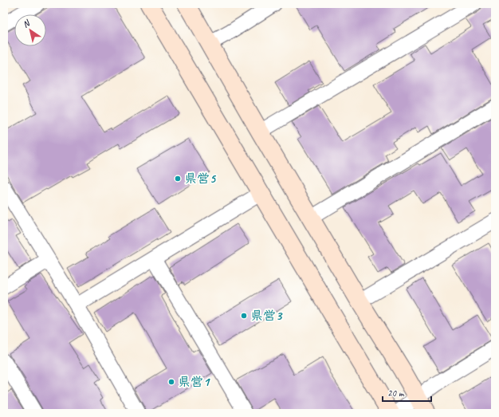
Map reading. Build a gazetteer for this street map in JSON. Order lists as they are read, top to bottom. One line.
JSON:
{"places":["県営5","県営3","県営1"],"scale_bar":"20 m","north":"top left"}
